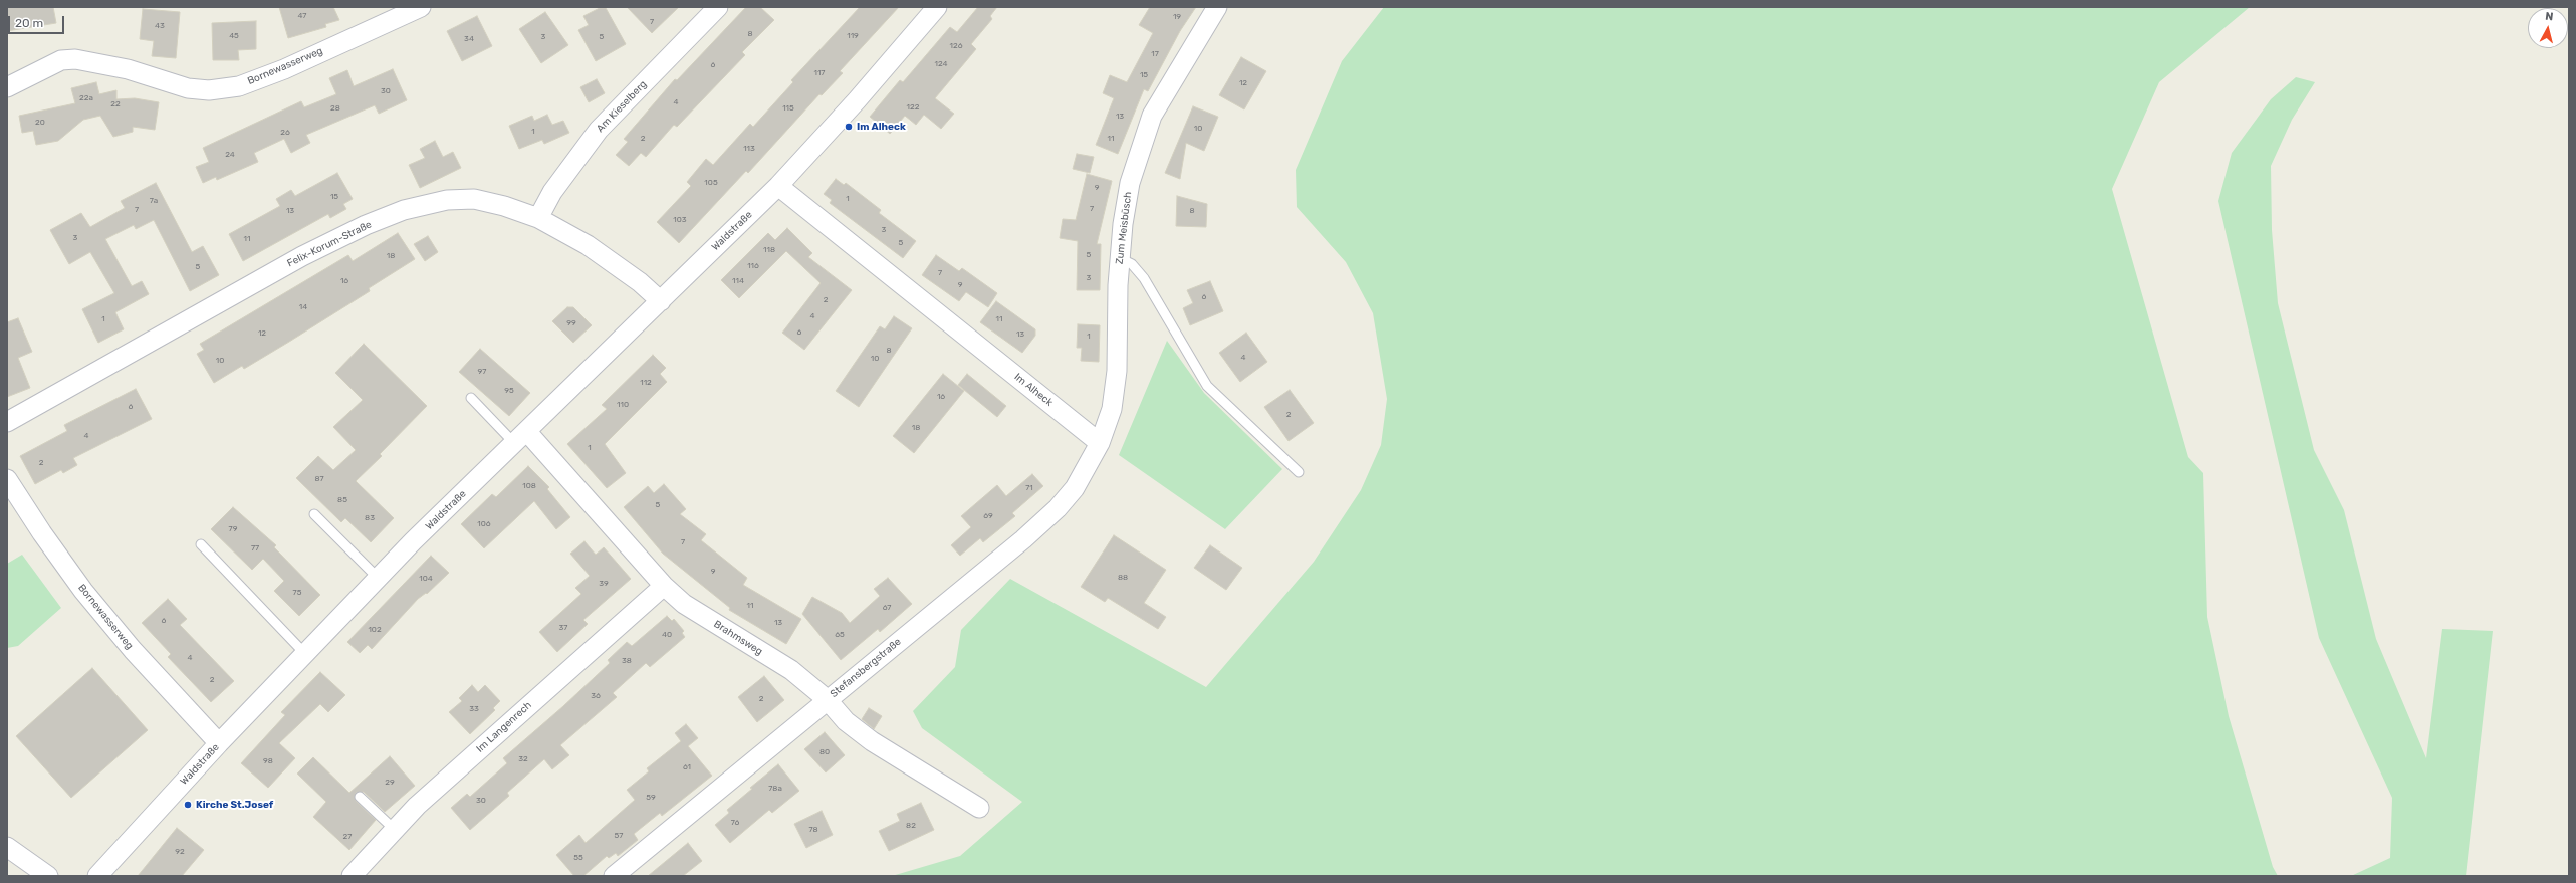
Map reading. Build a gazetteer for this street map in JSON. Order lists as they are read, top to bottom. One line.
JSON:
{"streets":{"street":["Bornewasserweg","Am Kieselberg","Zum Meisbüsch","Waldstraße","Felix-Korum-Straße","Im Alheck","Brahmsweg","Stefansbergstraße","Im Langenrech"]},"crossings":[["Bornewasserweg","Waldstraße"],["Am Kieselberg","Felix-Korum-Straße"],["Zum Meisbüsch","Im Alheck"],["Zum Meisbüsch","Stefansbergstraße"],["Waldstraße","Felix-Korum-Straße"],["Waldstraße","Im Alheck"],["Waldstraße","Brahmsweg"],["Im Alheck","Stefansbergstraße"],["Brahmsweg","Stefansbergstraße"],["Brahmsweg","Im Langenrech"]],"places":["Im Alheck","Kirche St.Josef"],"house_numbers":["47","19","7","43","8","45","119","3","5","34","126","17","124","6","117","15","12","30","22a","4","22","122","28","115","13","20","10","1","26","2","11","113","24","105","9","15","1","7a","7","7","13","8","103","3","3","11","5","118","5","18","116","5","7","3","16","114","9","6","2","14","4","1","11","99","6","12","13","1","8","4","10","10","97","112","95","16","110","6","2","18","4","1","2","87","108","71","85","5","69","83","106","79","7","77","9","88","104","39","75","11","67","6","13","37","102","40","65","4","38","2","36","2","33","80","32","98","61","29","78a","59","30","76","82","78","57","27","92","55"],"scale_bar":"20 m","north":"top"}
